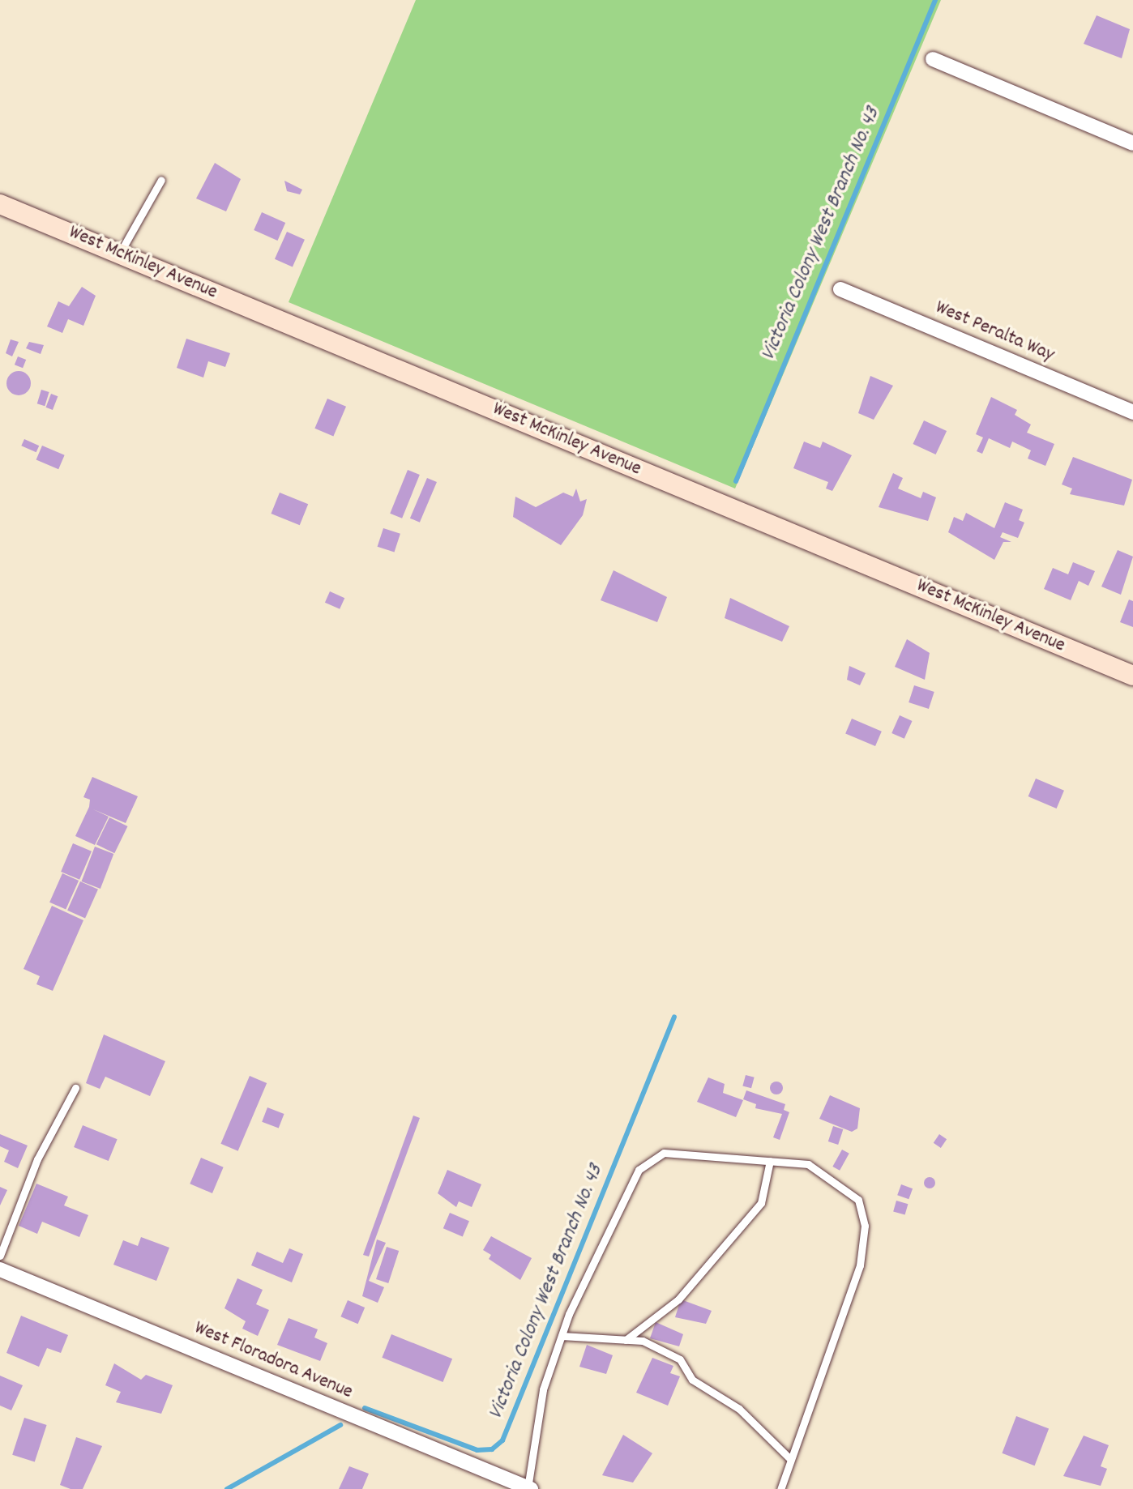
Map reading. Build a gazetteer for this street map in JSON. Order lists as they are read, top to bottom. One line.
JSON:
{"streets":{"main road":["West McKinley Avenue"],"street":["West Peralta Way","West Floradora Avenue"]},"water":["Victoria Colony West Branch No. 43"]}
